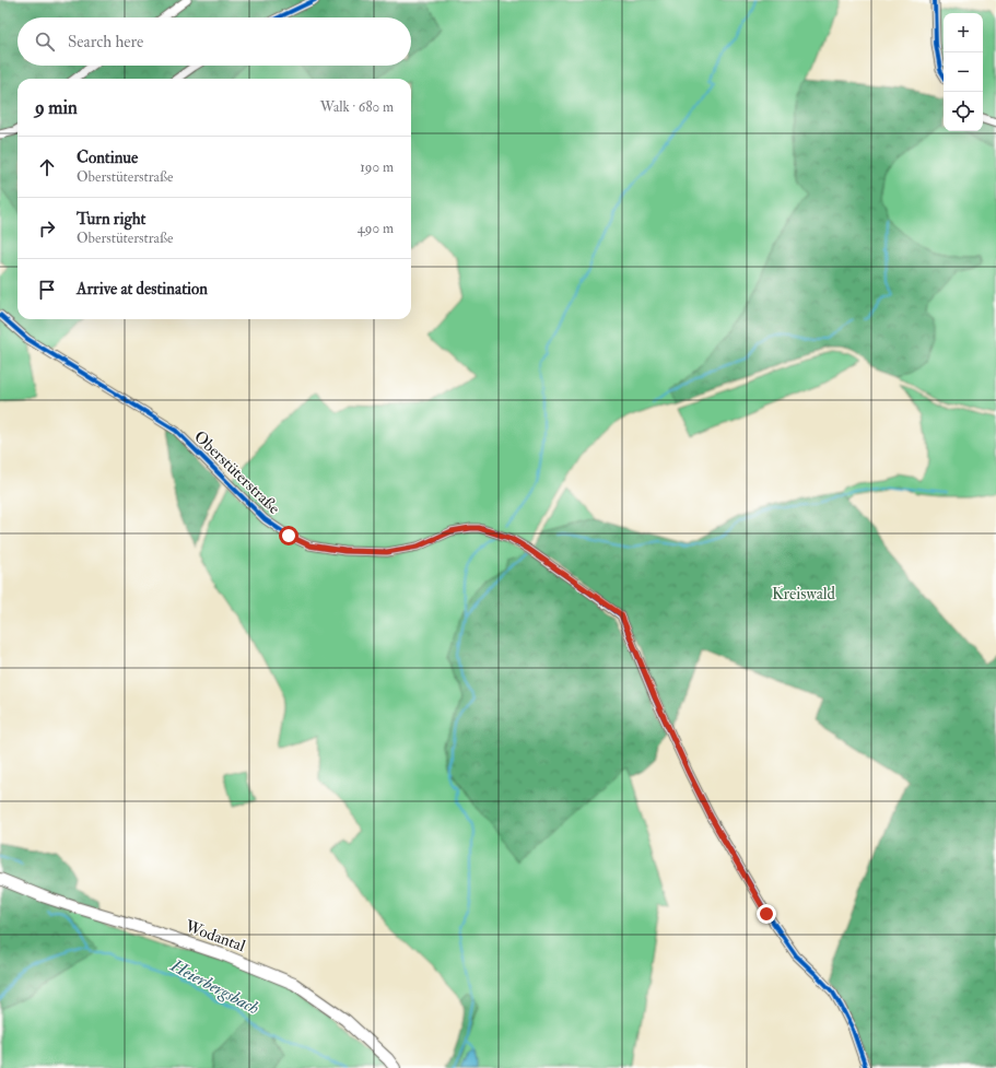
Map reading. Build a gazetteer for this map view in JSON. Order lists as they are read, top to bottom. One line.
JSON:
{"streets":{"main road":["Wodantal"],"street":["Oberstüterstraße"]},"water":["Heierbergsbach"],"parks":["Kreiswald"],"page":{"map_buttons":["+","−"],"search":"Search here","heading":["9 min","Walk · 680 m"],"list":[["Continue","Oberstüterstraße","190 m"],["Turn right","Oberstüterstraße","490 m"],"Arrive at destination"]}}
